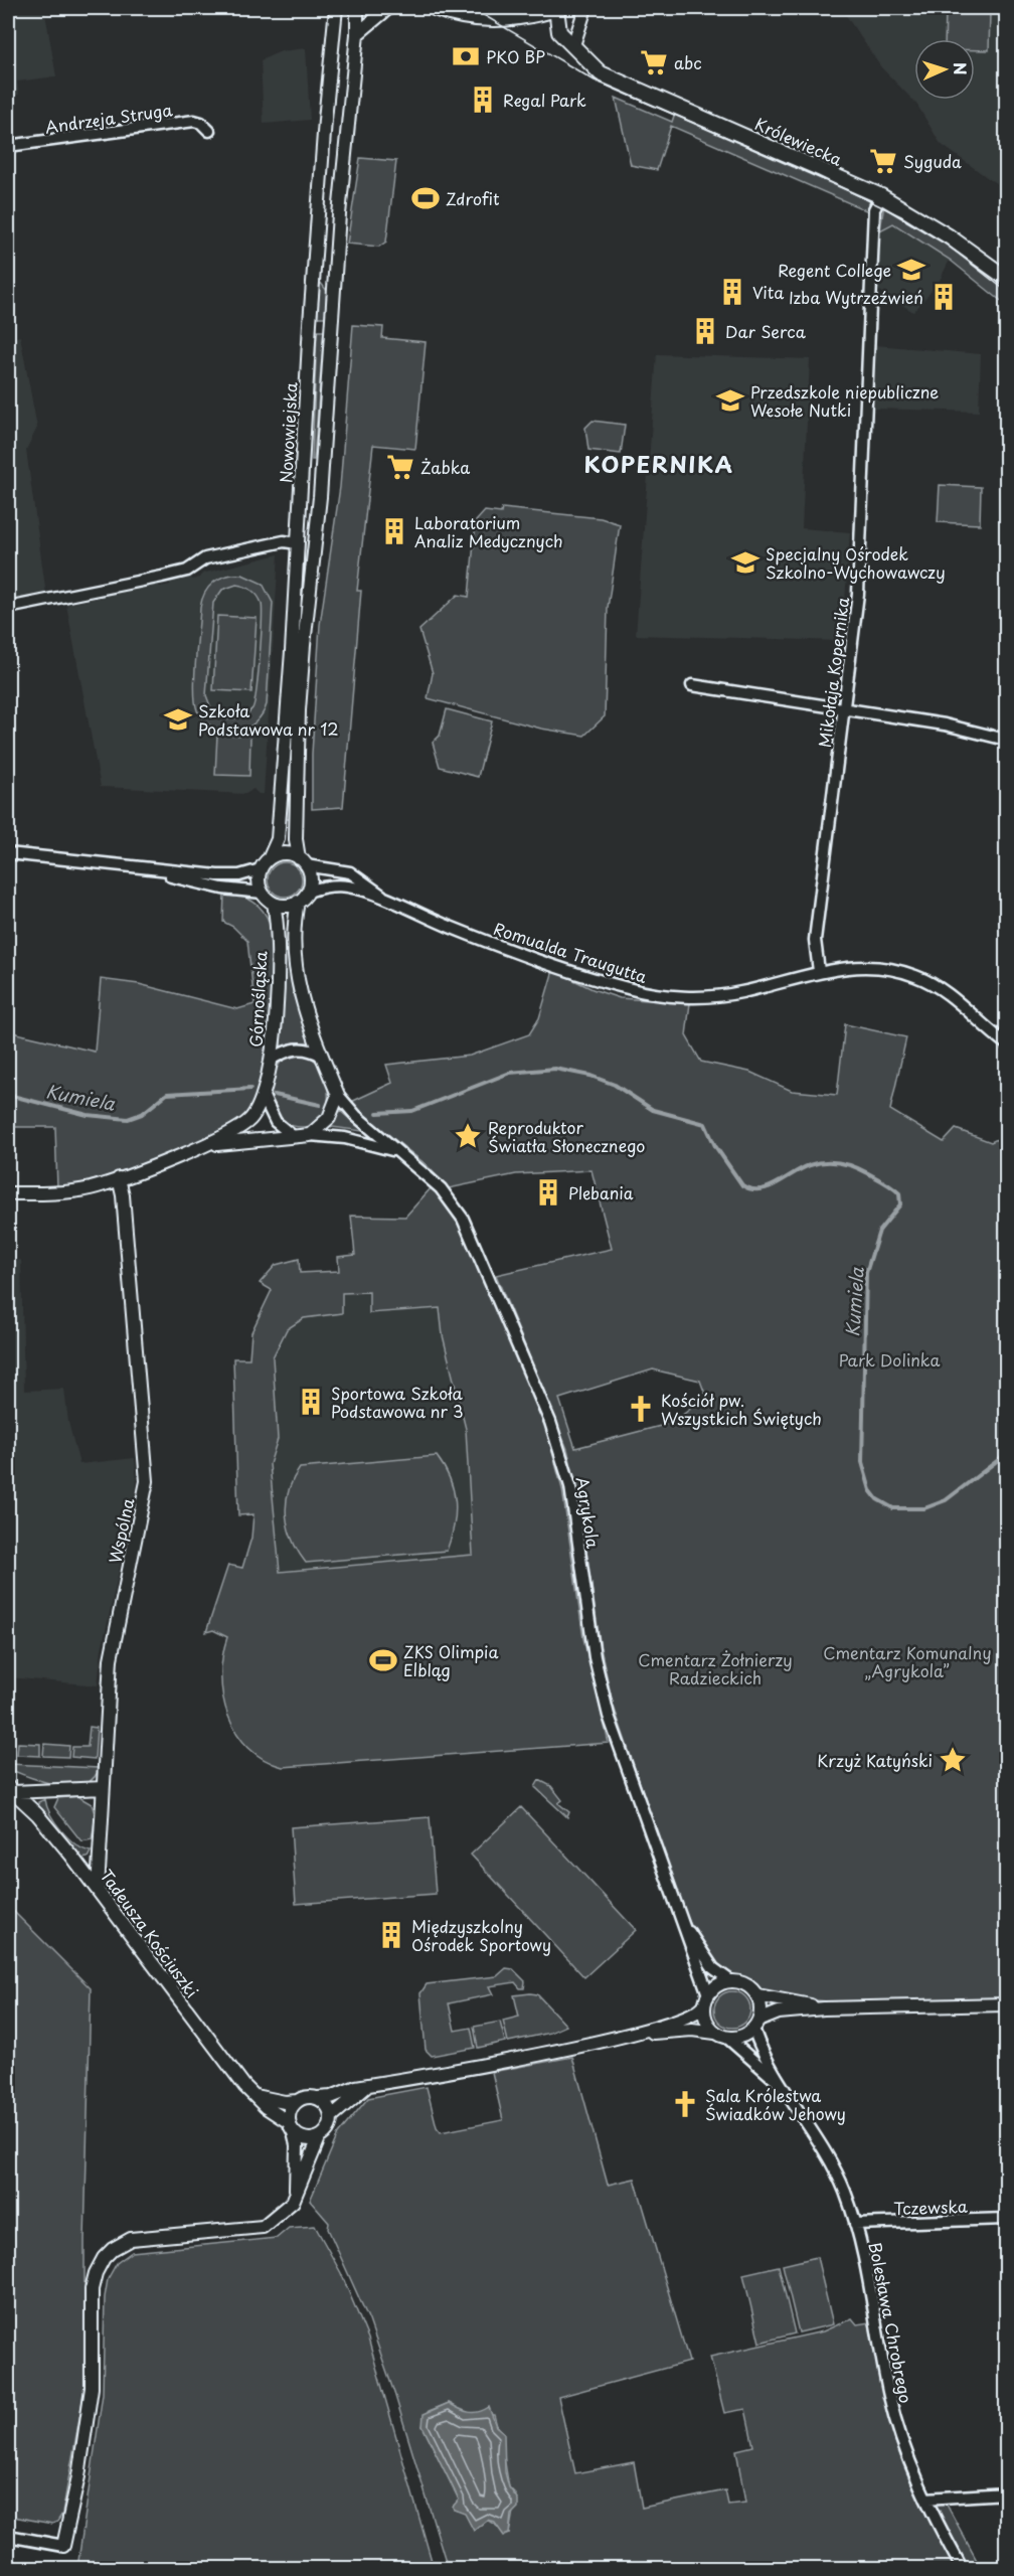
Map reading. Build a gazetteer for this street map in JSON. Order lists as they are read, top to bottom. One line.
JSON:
{"streets":{"main road":["Królewiecka"],"street":["Andrzeja Struga","Nowowiejska","Mikołaja Kopernika","Romualda Traugutta","Górnośląska","Agrykola","Wspólna","Tadeusza Kościuszki","Tczewska","Bolesława Chrobrego"]},"crossings":[["Królewiecka","Mikołaja Kopernika"],["Nowowiejska","Romualda Traugutta"],["Nowowiejska","Górnośląska"],["Mikołaja Kopernika","Romualda Traugutta"],["Romualda Traugutta","Górnośląska"],["Górnośląska","Agrykola"],["Agrykola","Bolesława Chrobrego"],["Wspólna","Tadeusza Kościuszki"],["Tczewska","Bolesława Chrobrego"]],"districts":["KOPERNIKA"],"water":["Kumiela"],"parks":["Park Dolinka","Cmentarz Komunalny „Agrykola”","Cmentarz Żołnierzy Radzieckich"],"places":{"bank":["PKO BP"],"supermarket":["abc","Syguda","Żabka"],"building":["Regal Park","Vita","Izba Wytrzeźwień","Dar Serca","Laboratorium Analiz Medycznych","Plebania","Sportowa Szkoła Podstawowa nr 3","Międzyszkolny Ośrodek Sportowy"],"sports":["Zdrofit","ZKS Olimpia Elbląg"],"school or university":["Regent College","Przedszkole niepubliczne Wesołe Nutki","Specjalny Ośrodek Szkolno-Wychowawczy","Szkoła Podstawowa nr 12"],"place":["Reproduktor Światła Słonecznego","Krzyż Katyński"],"church":["Kościół pw. Wszystkich Świętych","Sala Królestwa Świadków Jehowy"]},"north":"right"}
